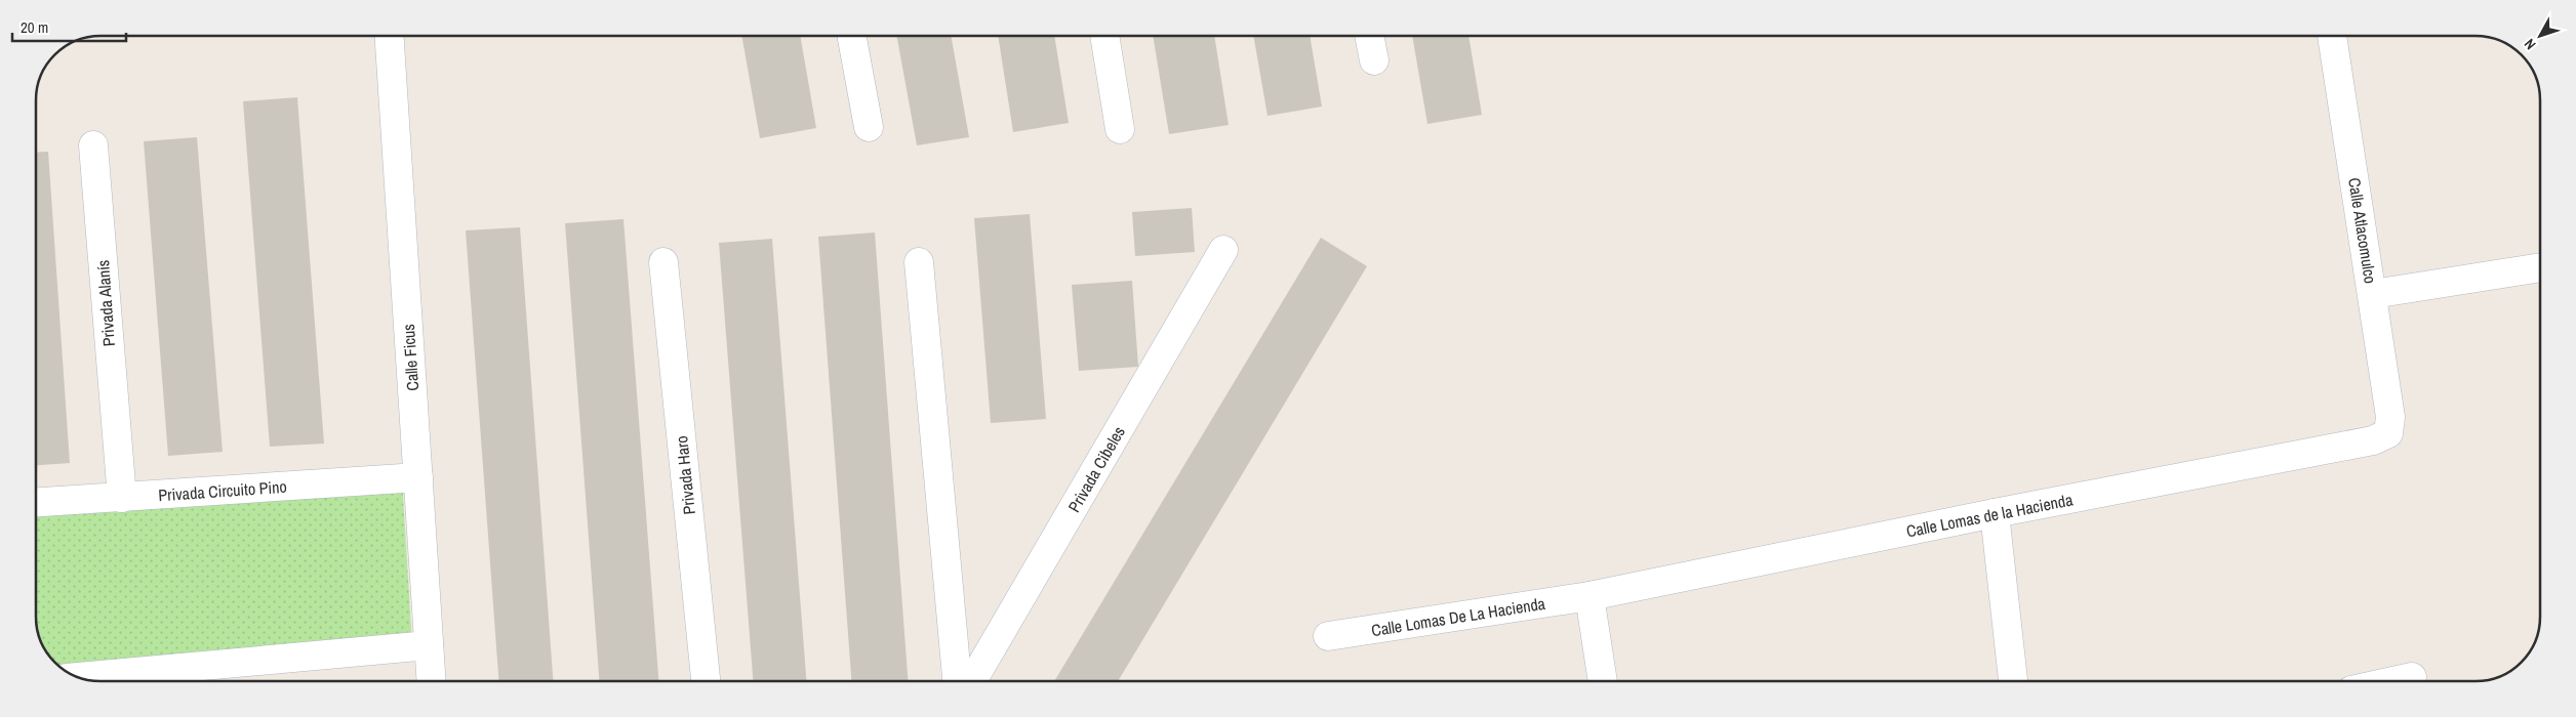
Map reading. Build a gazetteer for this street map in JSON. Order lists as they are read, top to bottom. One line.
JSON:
{"streets":{"street":["Calle Atlacomulco","Privada Alanís","Calle Ficus","Privada Cibeles","Privada Haro","Privada Circuito Pino","Calle Lomas de la Hacienda","Calle Lomas De La Hacienda"]},"crossings":[["Calle Atlacomulco","Calle Lomas de la Hacienda"],["Privada Alanís","Privada Circuito Pino"],["Calle Ficus","Privada Circuito Pino"],["Calle Lomas de la Hacienda","Calle Lomas De La Hacienda"]],"scale_bar":"20 m","north":"bottom left"}
